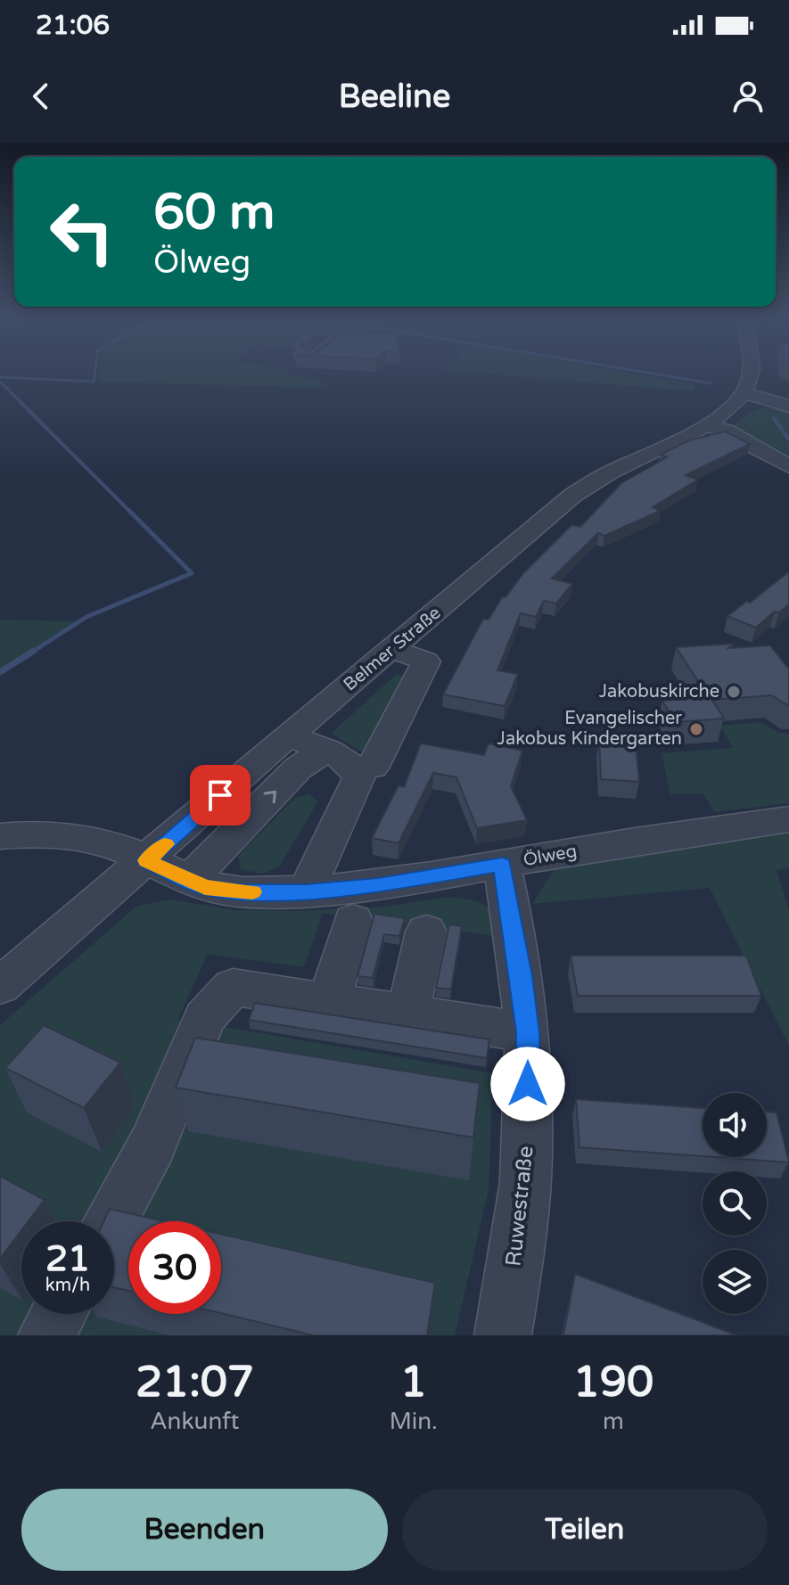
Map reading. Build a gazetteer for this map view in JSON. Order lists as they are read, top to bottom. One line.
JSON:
{"streets":{"street":["Belmer Straße","Ölweg","Ruwestraße"]},"crossings":[["Belmer Straße","Ölweg"],["Ölweg","Ruwestraße"]],"places":["Jakobuskirche","Evangelischer Jakobus Kindergarten"],"page":{"status":"21:06","header":"Beeline","turn":["60 m","Ölweg"],"speed":"21 km/h","limit":"30","eta":["21:07","Ankunft","1","Min.","190","m"],"buttons":["Beenden","Teilen"]}}
